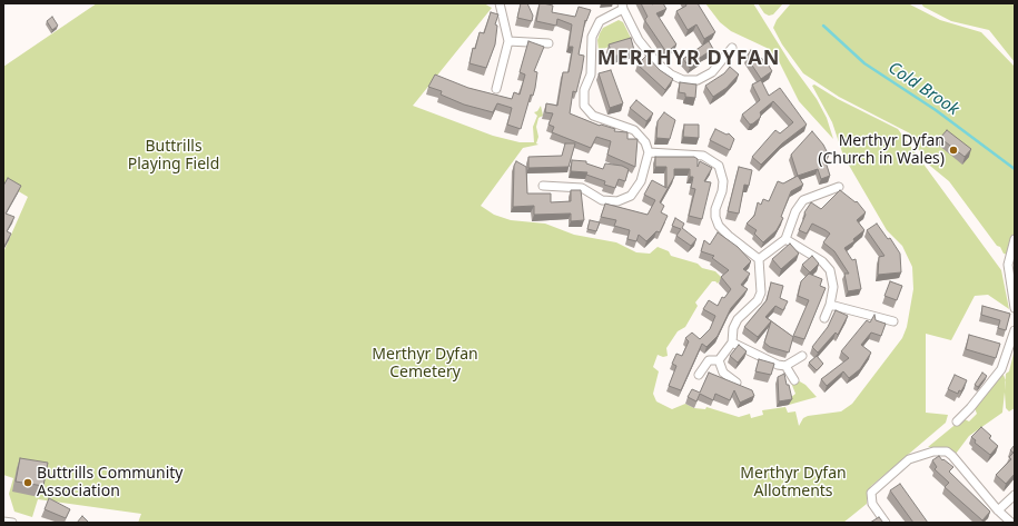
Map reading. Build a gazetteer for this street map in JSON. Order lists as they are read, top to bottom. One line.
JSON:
{"districts":["MERTHYR DYFAN"],"water":["Cold Brook"],"parks":["Buttrills Playing Field","Merthyr Dyfan Cemetery","Merthyr Dyfan Allotments"],"places":["Merthyr Dyfan (Church in Wales)","Buttrills Community Association"]}
